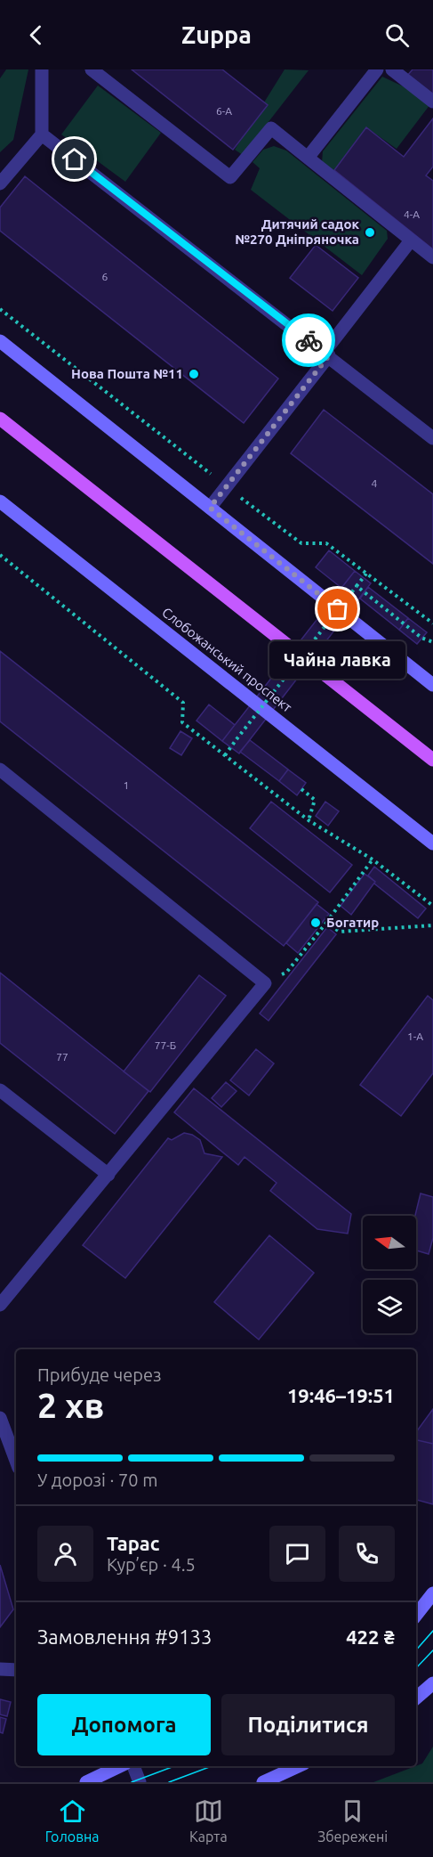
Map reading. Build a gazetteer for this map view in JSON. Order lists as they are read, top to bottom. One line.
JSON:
{"streets":{"main road":["Слобожанський проспект"]},"places":["Дитячий садок №270 Дніпряночка","Нова Пошта №11","Чайна лавка","Богатир"],"house_numbers":["6-А","4-А","6","4","1","1-А","77-Б","77"],"north":"left","page":{"header":"Zuppa","bubble":"Чайна лавка","heading":["2 хв","Прибуде через","19:46–19:51"],"panel":["Тарас","Кур’єр · 4.5","Замовлення #9133","422 ₴"],"bar":"У дорозі · 70 m","buttons":["Допомога","Поділитися"],"tabs":["Головна","Карта","Збережені"]}}
